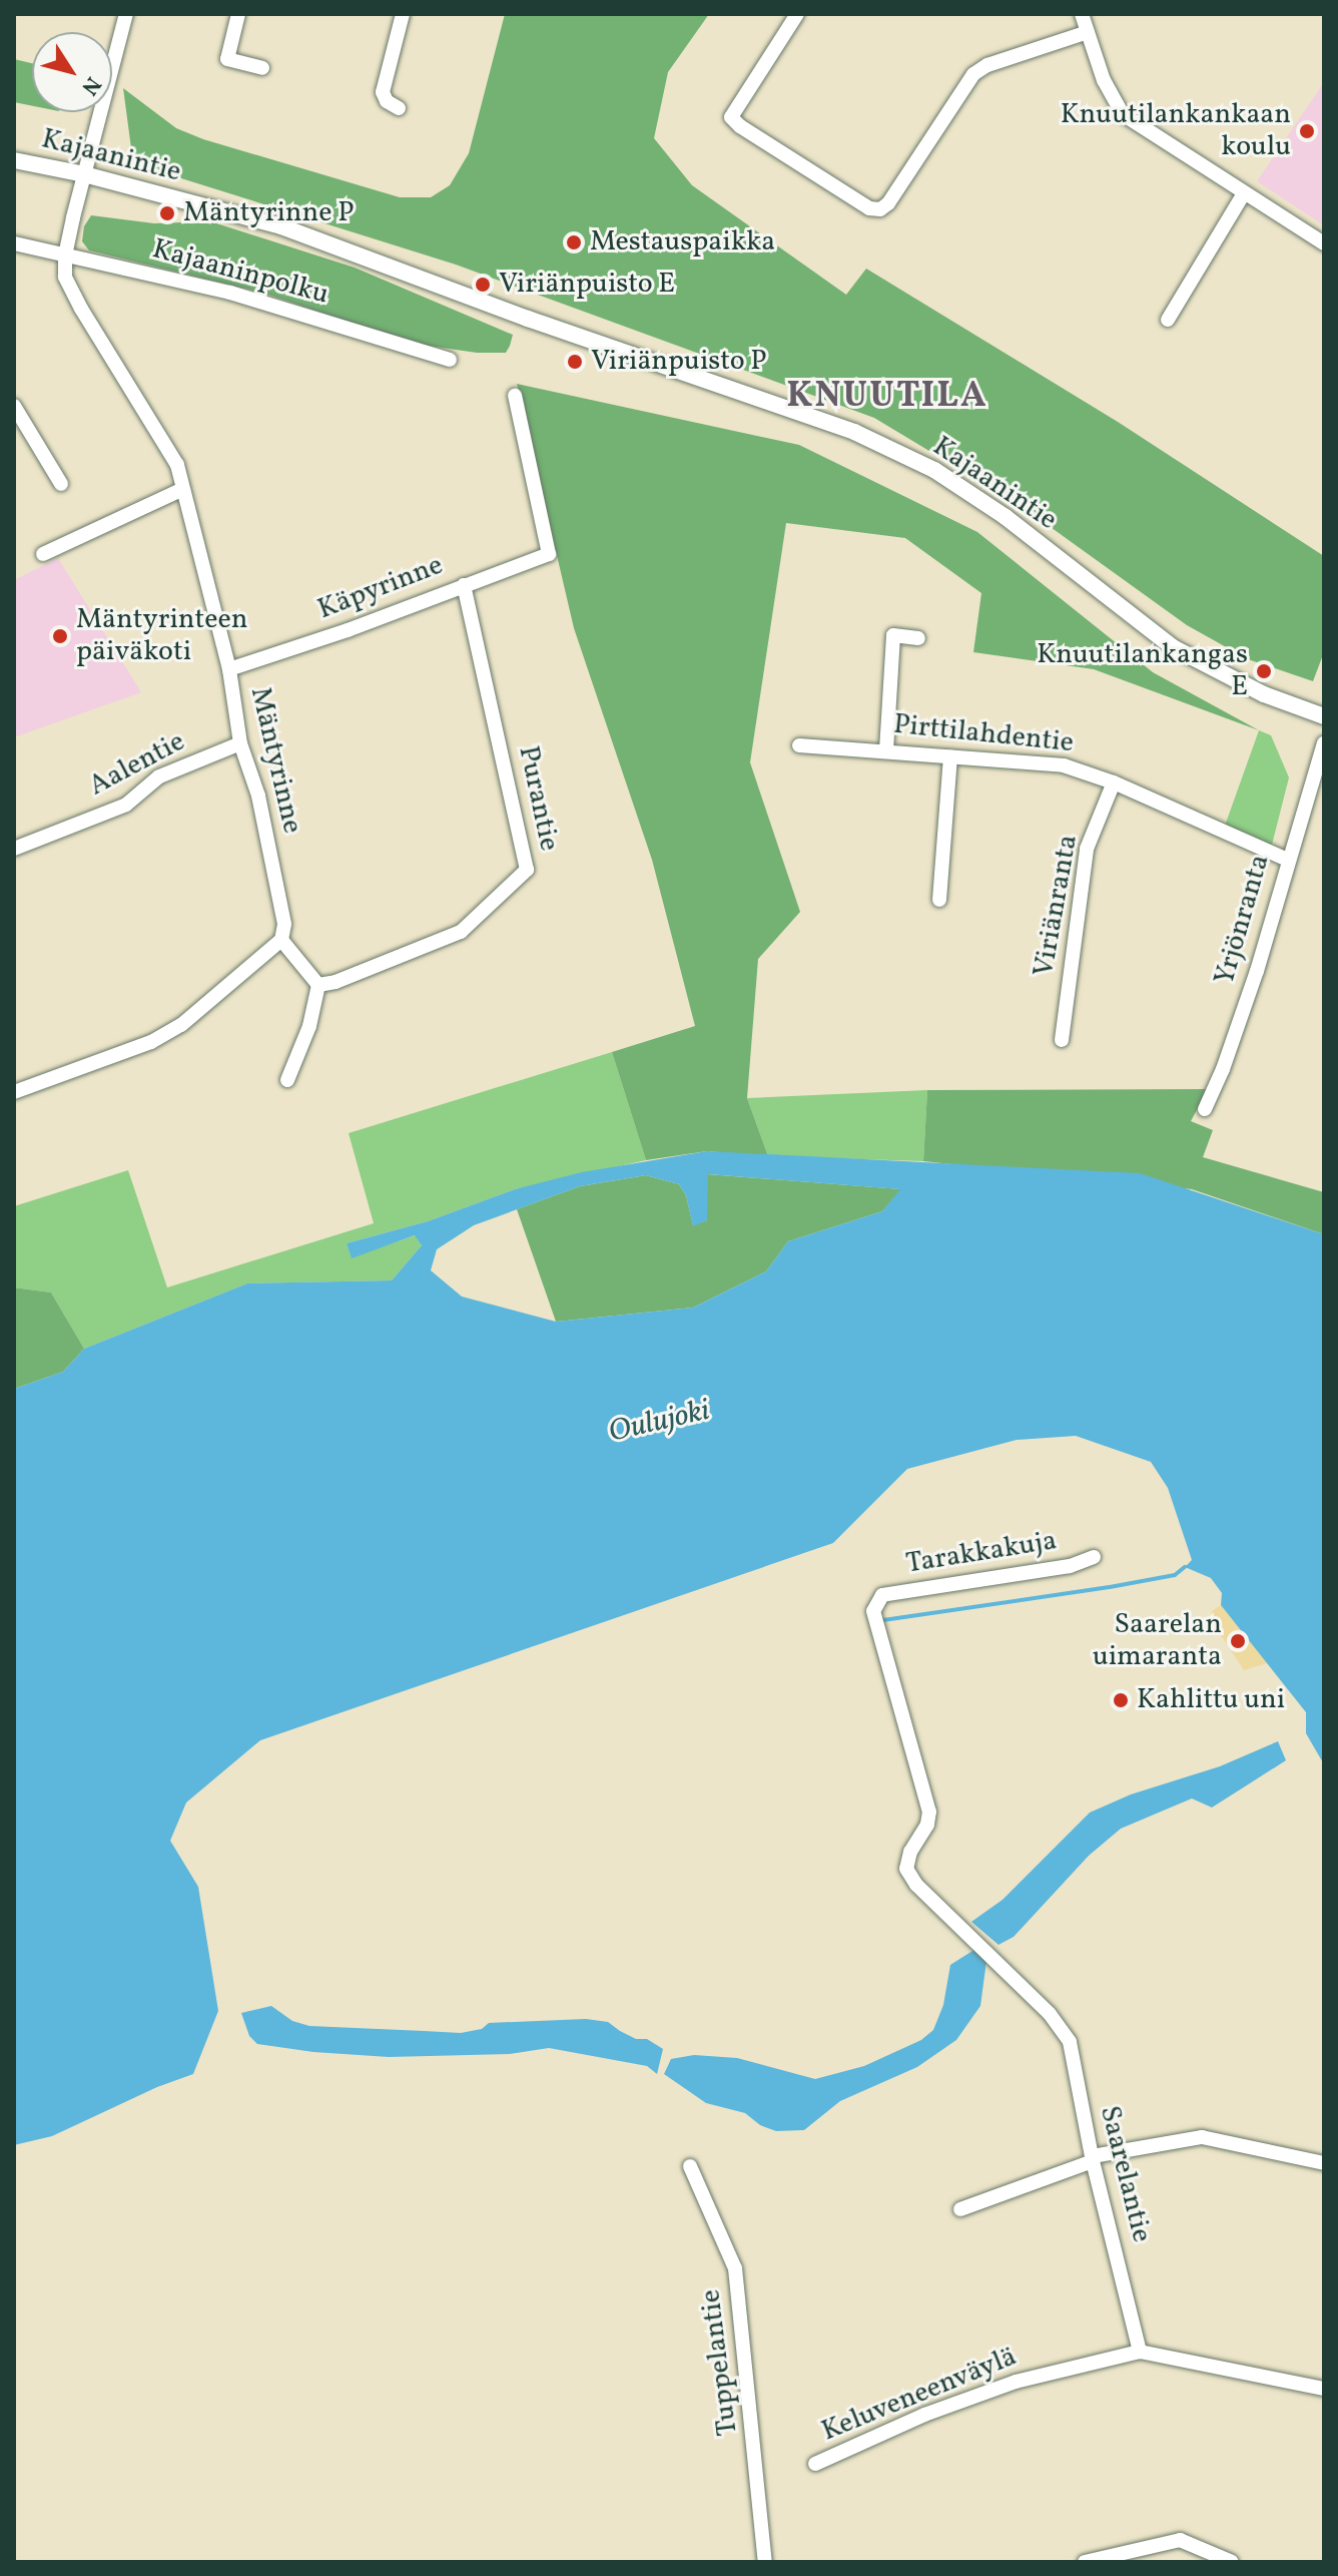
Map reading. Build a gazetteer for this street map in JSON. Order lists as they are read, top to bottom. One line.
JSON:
{"streets":{"main road":["Kajaanintie"],"street":["Kajaaninpolku","Käpyrinne","Pirttilahdentie","Mäntyrinne","Aalentie","Purantie","Viriänranta","Yrjönranta","Tarakkakuja","Saarelantie","Tuppelantie","Keluveneenväylä"]},"crossings":[["Kajaanintie","Mäntyrinne"],["Kajaaninpolku","Mäntyrinne"],["Käpyrinne","Mäntyrinne"],["Käpyrinne","Purantie"],["Pirttilahdentie","Viriänranta"],["Pirttilahdentie","Yrjönranta"],["Mäntyrinne","Aalentie"],["Tarakkakuja","Saarelantie"],["Saarelantie","Keluveneenväylä"]],"districts":["KNUUTILA"],"water":["Oulujoki"],"places":["Knuutilankankaan koulu","Mäntyrinne P","Mestauspaikka","Viriänpuisto E","Viriänpuisto P","Mäntyrinteen päiväkoti","Knuutilankangas E","Saarelan uimaranta","Kahlittu uni"],"north":"bottom right"}
